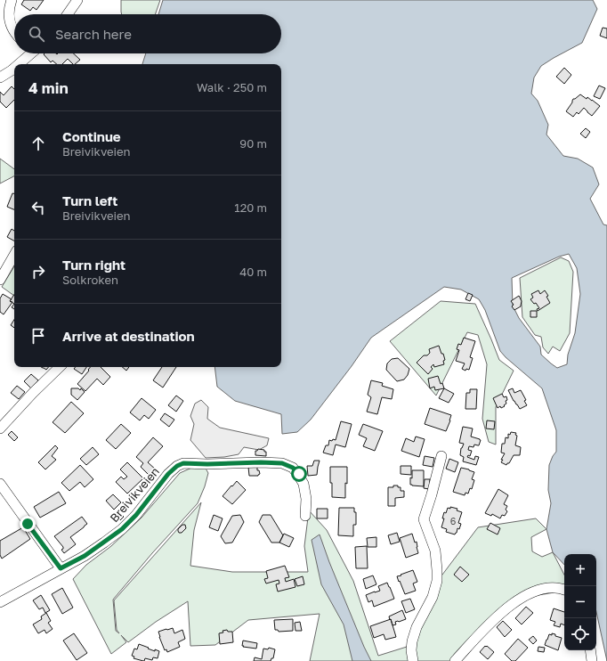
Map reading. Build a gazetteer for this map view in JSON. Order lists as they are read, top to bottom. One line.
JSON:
{"streets":{"street":["Breivikveien"]},"house_numbers":["6"],"page":{"search":"Search here","heading":["4 min","Walk · 250 m"],"list":[["Continue","Breivikveien","90 m"],["Turn left","Breivikveien","120 m"],["Turn right","Solkroken","40 m"],"Arrive at destination"],"map_buttons":["+","−"]}}
